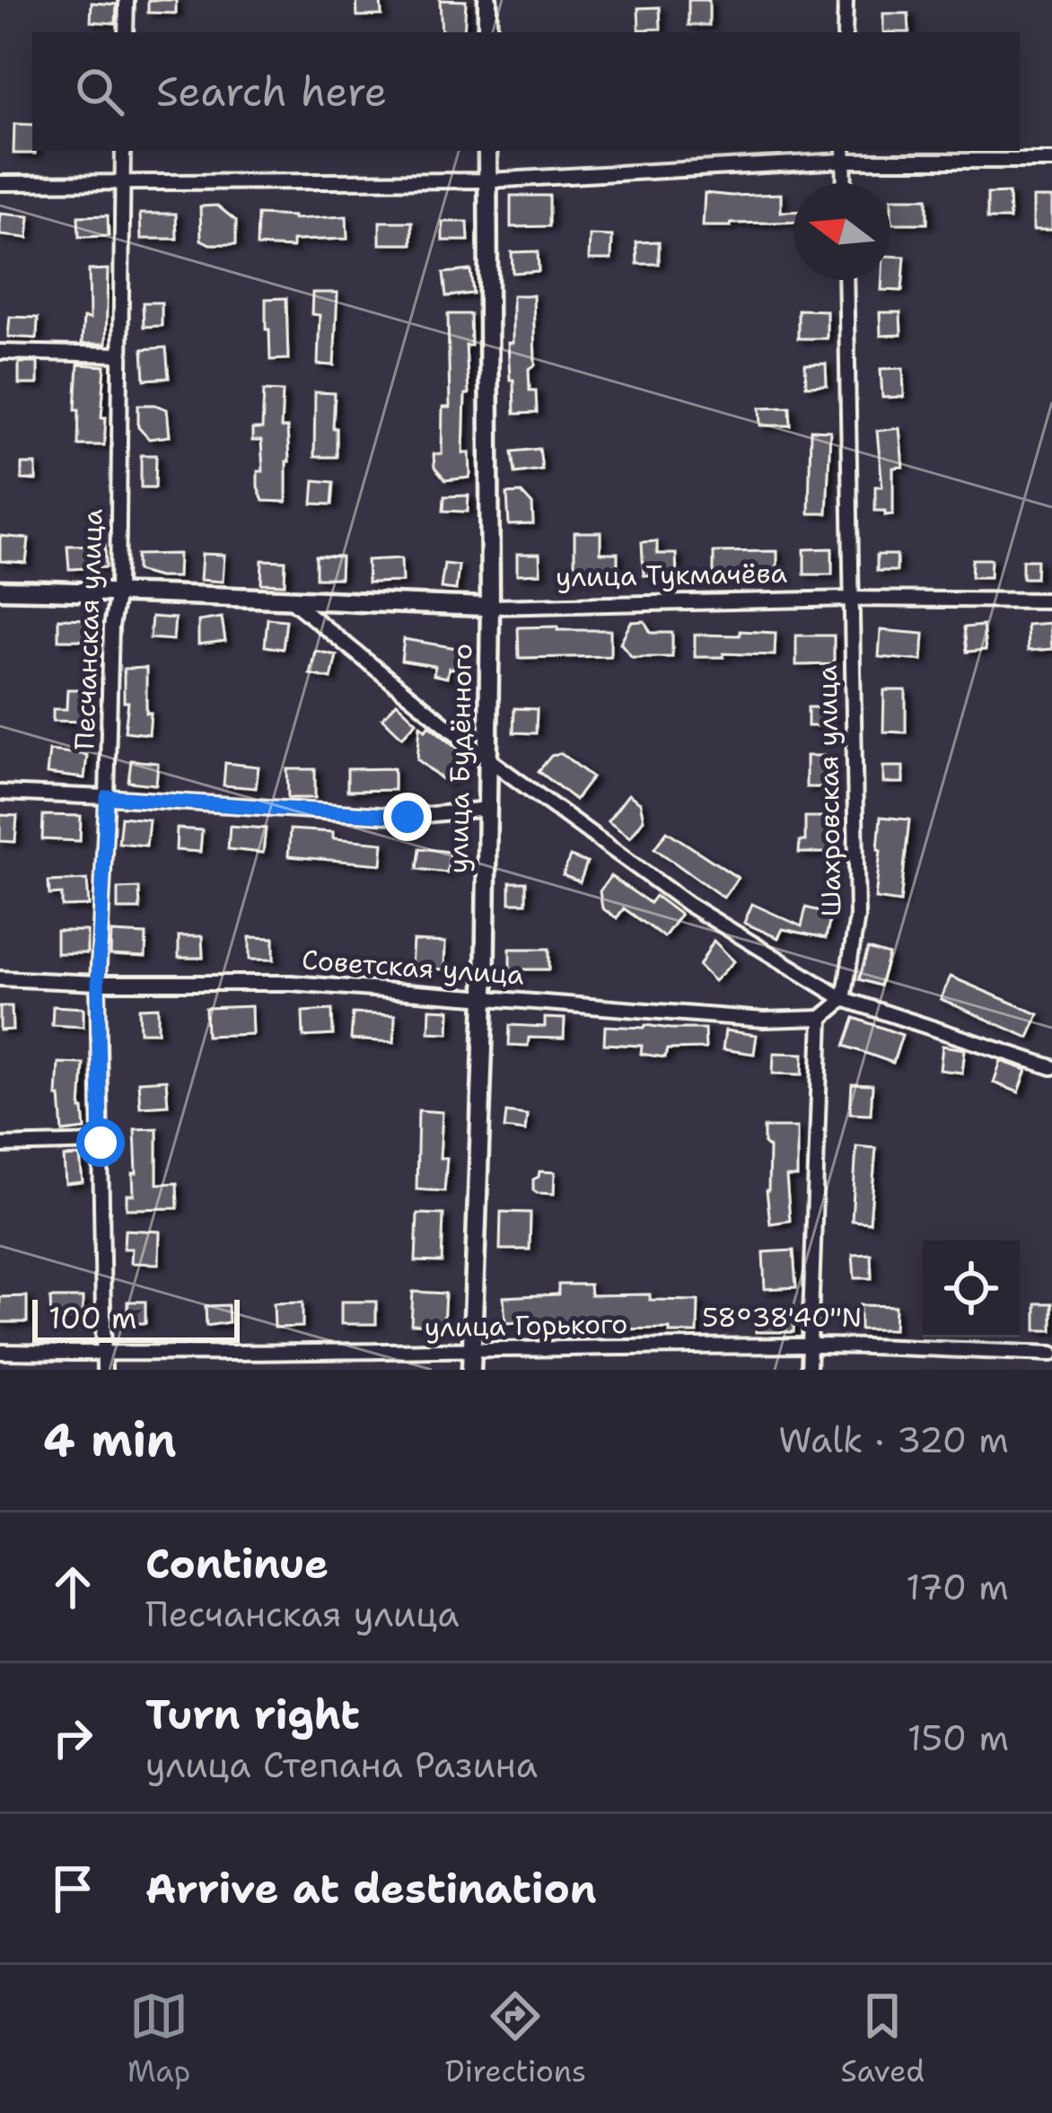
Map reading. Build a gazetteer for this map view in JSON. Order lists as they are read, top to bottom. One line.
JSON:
{"streets":{"street":["улица Тукмачёва","Песчанская улица","улица Будённого","Шахровская улица","Советская улица","улица Горького"]},"crossings":[["улица Тукмачёва","Песчанская улица"],["улица Тукмачёва","улица Будённого"],["улица Тукмачёва","Шахровская улица"],["Песчанская улица","Советская улица"],["Песчанская улица","улица Горького"],["улица Будённого","Советская улица"],["улица Будённого","улица Горького"]],"scale_bar":"100 m","north":"left","page":{"search":"Search here","scale":"100 m","heading":["4 min","Walk · 320 m"],"list":[["Continue","Песчанская улица","170 m"],["Turn right","улица Степана Разина","150 m"],"Arrive at destination"],"nav":["Map","Directions","Saved"]},"coordinates":["58°38'40\"N"]}
